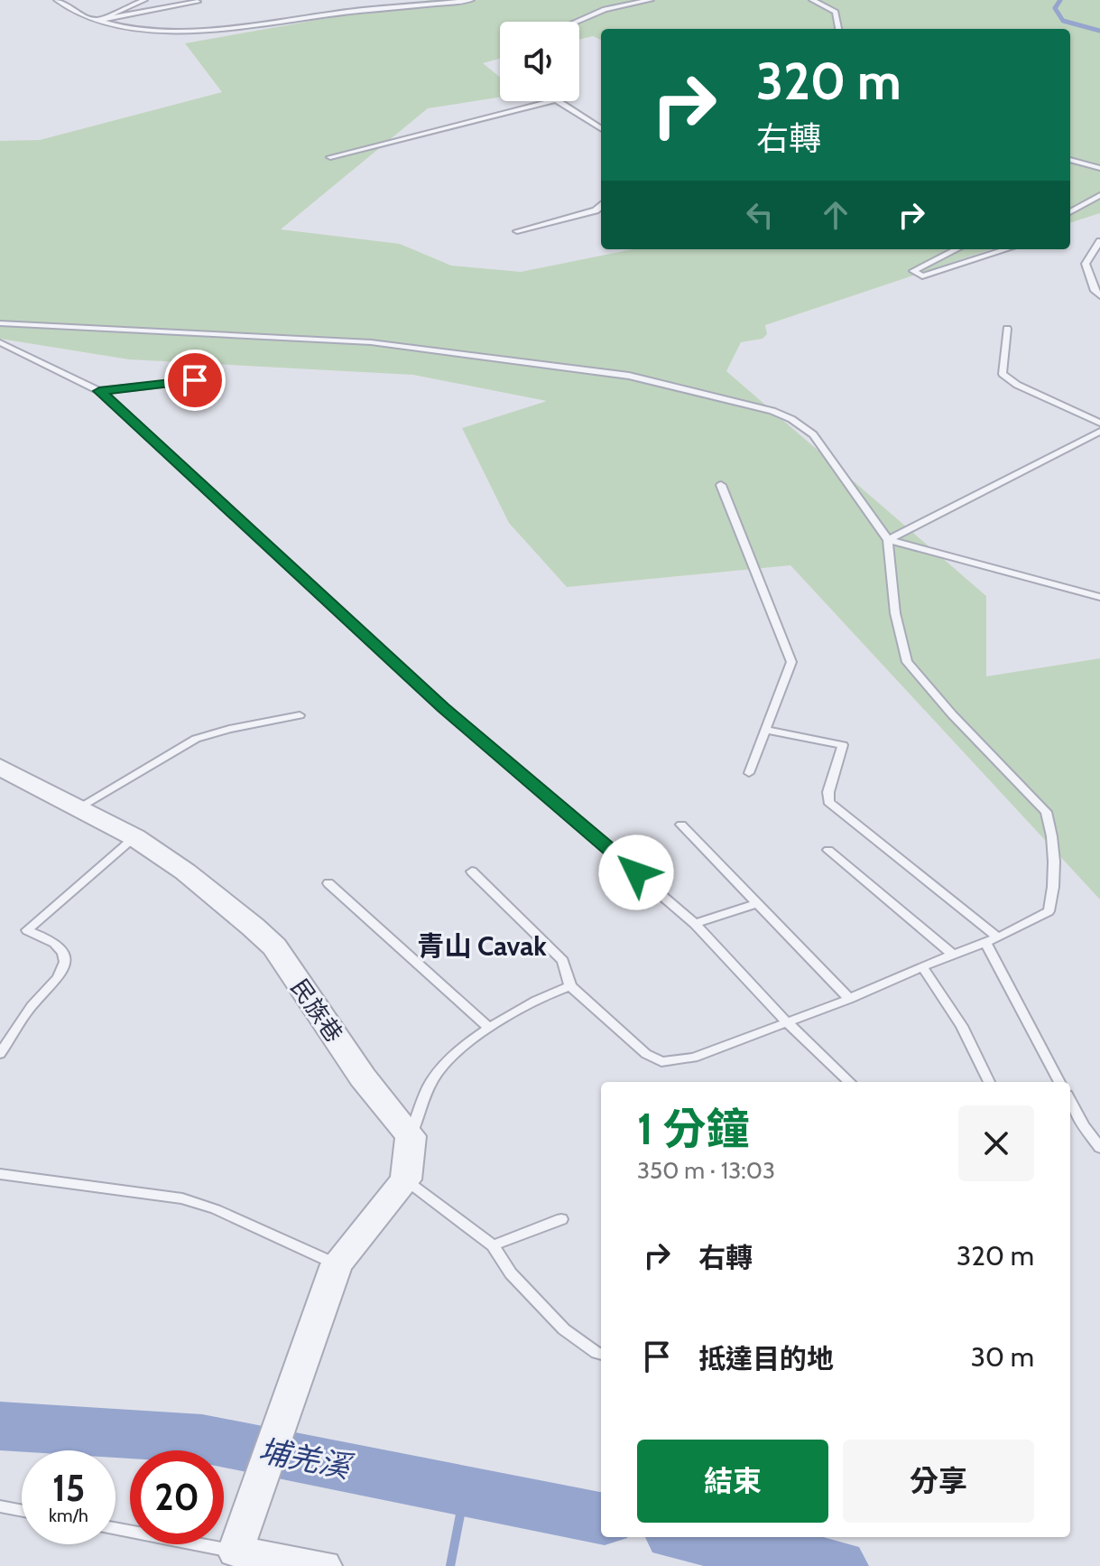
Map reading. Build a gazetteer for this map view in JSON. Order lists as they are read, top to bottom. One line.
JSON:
{"streets":{"street":["民族巷"]},"districts":["青山 Cavak"],"water":["埔羌溪"],"page":{"turn":["320 m","右轉"],"heading":["1 分鐘","350 m · 13:03"],"list":[{"name":"右轉","value":"320 m"},{"name":"抵達目的地","value":"30 m"}],"buttons":["結束","分享"],"speed":"15 km/h","limit":"20"}}
